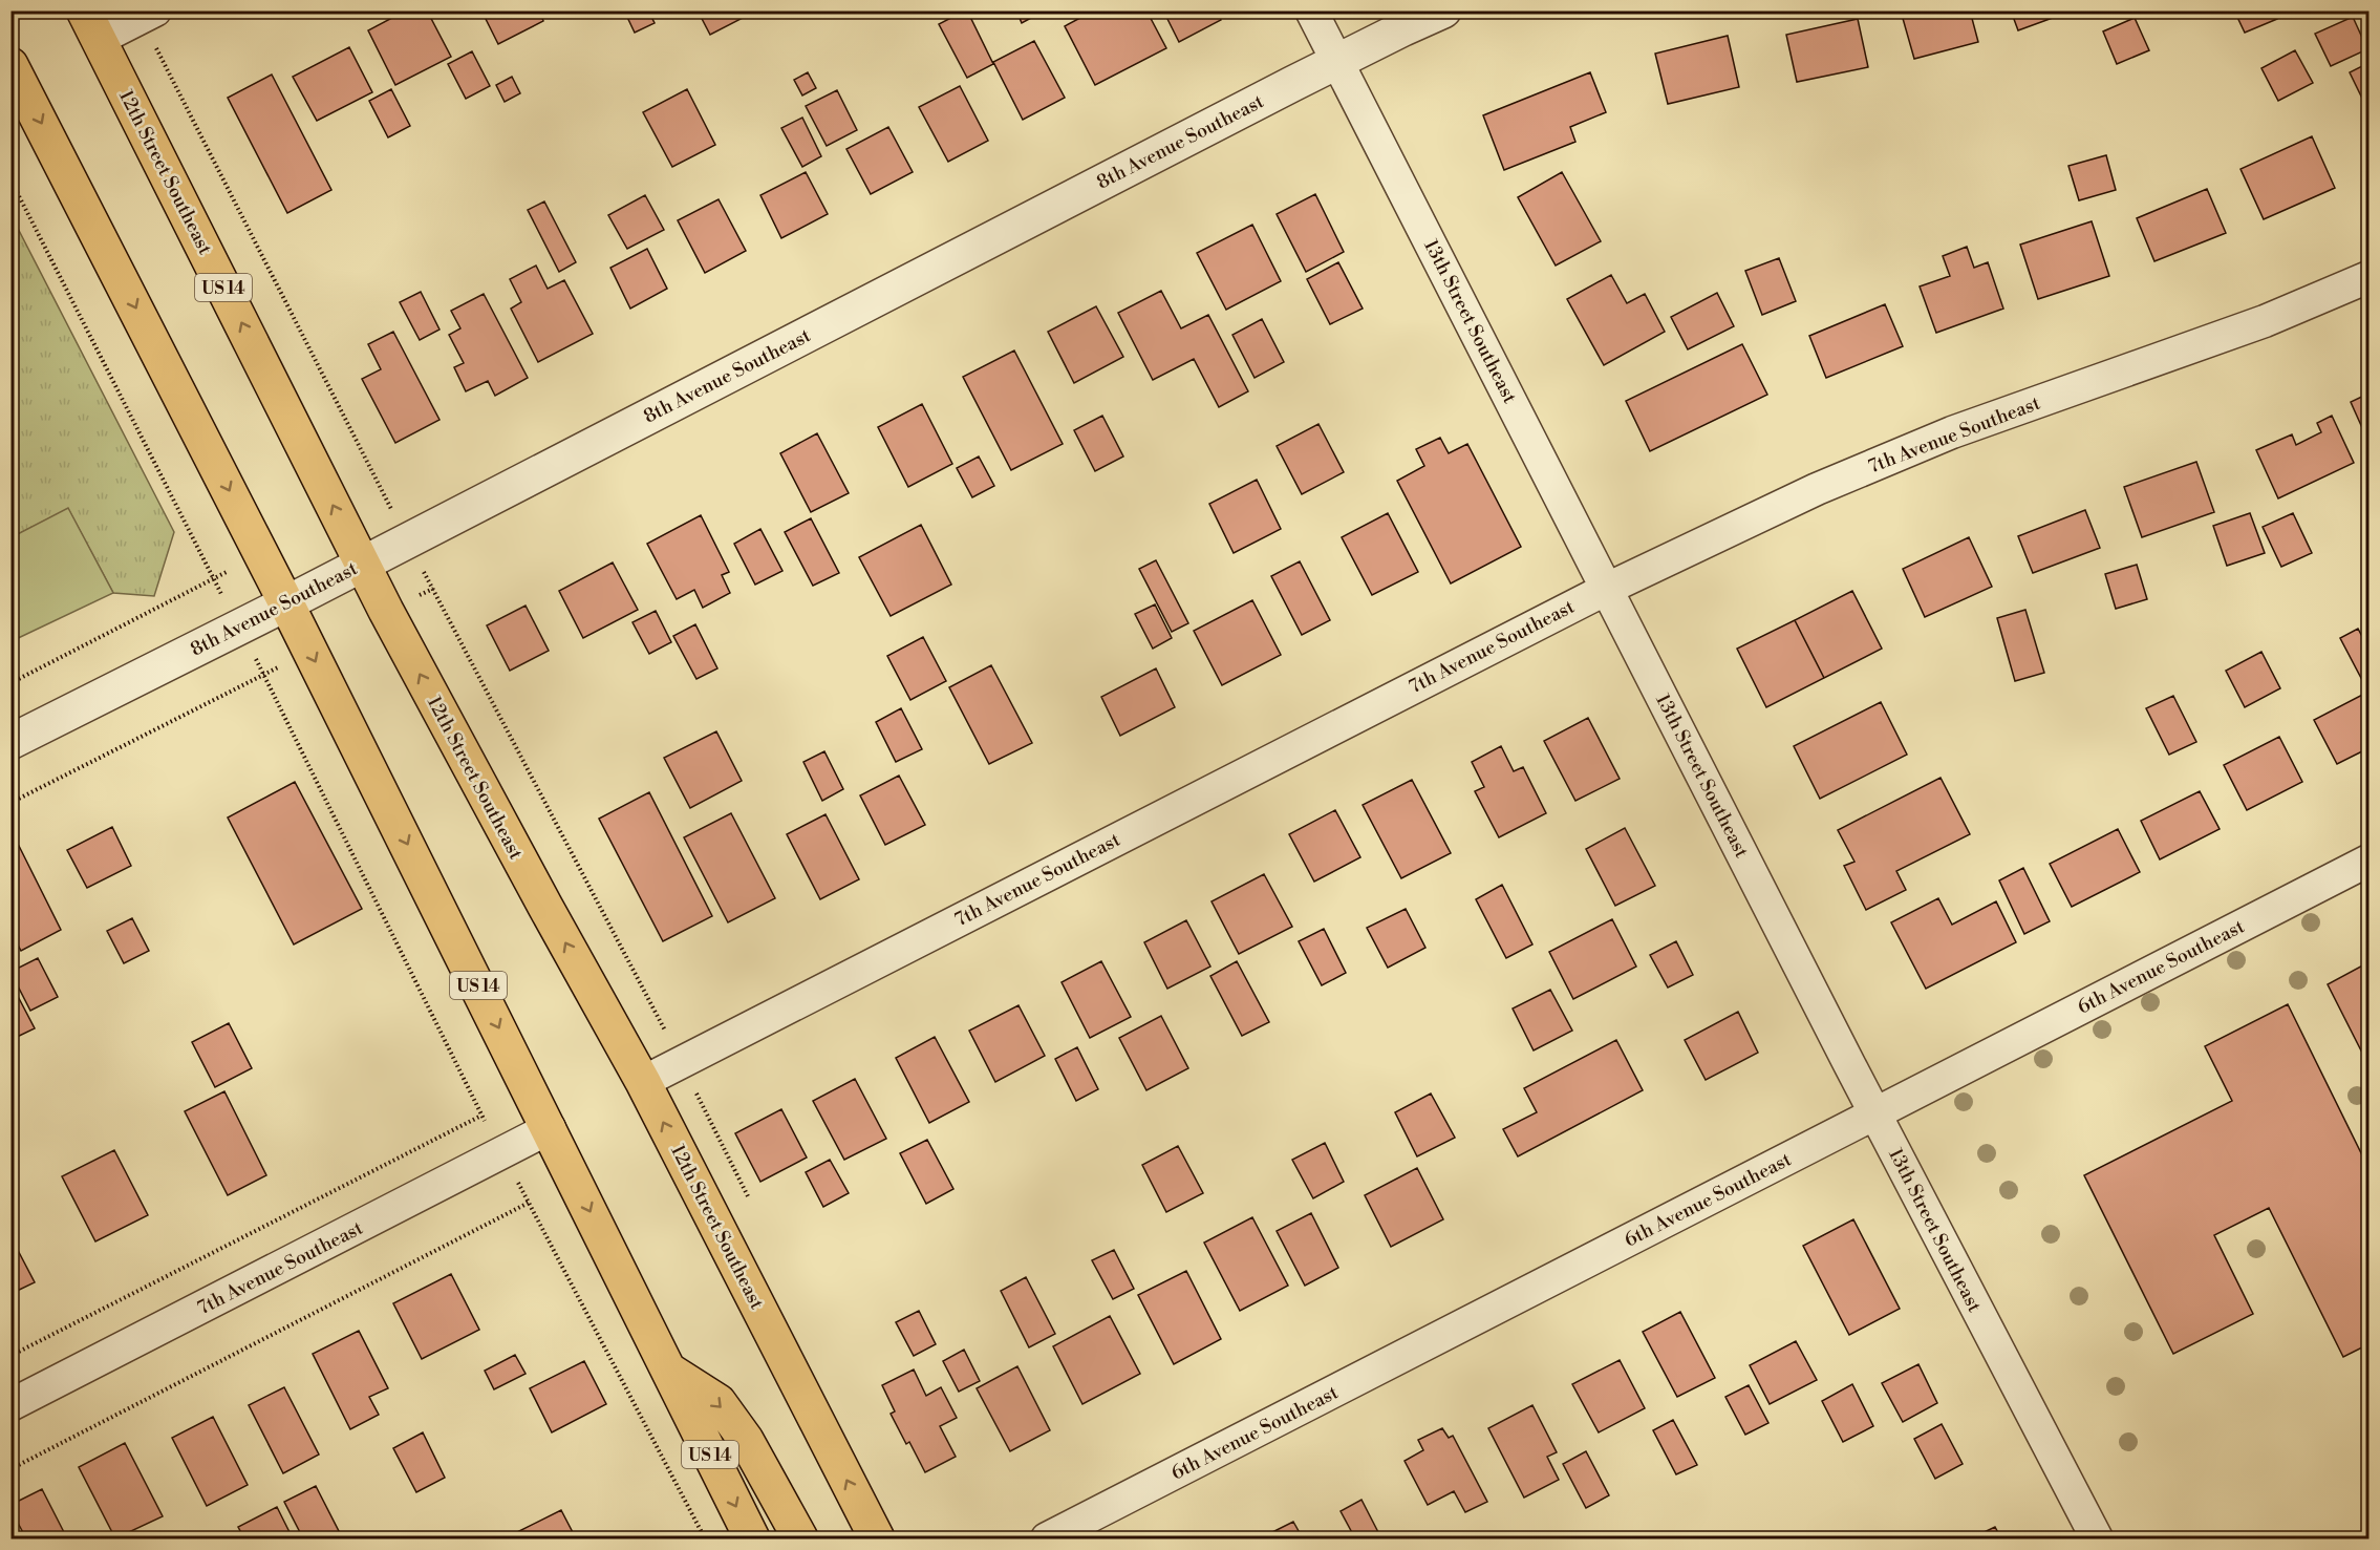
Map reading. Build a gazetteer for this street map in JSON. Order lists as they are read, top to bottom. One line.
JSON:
{"streets":{"main road":["12th Street Southeast","US 14"],"street":["8th Avenue Southeast","13th Street Southeast","7th Avenue Southeast","6th Avenue Southeast"]},"crossings":[["8th Avenue Southeast","12th Street Southeast"],["8th Avenue Southeast","US 14"],["8th Avenue Southeast","13th Street Southeast"],["12th Street Southeast","7th Avenue Southeast"],["US 14","7th Avenue Southeast"],["13th Street Southeast","7th Avenue Southeast"],["13th Street Southeast","6th Avenue Southeast"]]}
